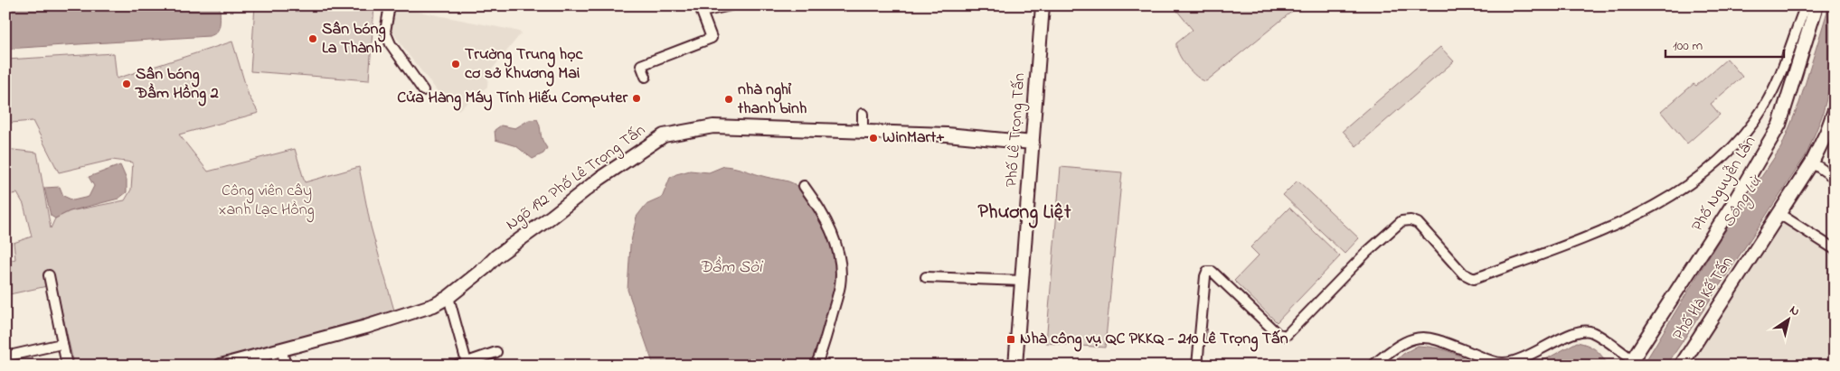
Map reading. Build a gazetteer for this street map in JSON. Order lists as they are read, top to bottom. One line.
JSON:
{"streets":{"street":["Phố Lê Trọng Tấn","Ngõ 192 Phố Lê Trọng Tấn","Phố Nguyễn Lân","Phố Hà Kế Tấn"]},"crossings":[["Phố Lê Trọng Tấn","Ngõ 192 Phố Lê Trọng Tấn"]],"districts":["Phương Liệt"],"water":["Sông Lừ","Đầm Sòi"],"parks":["Công viên cây xanh Lạc Hồng"],"places":{"other":["Sân bóng La Thành","Trường Trung học cơ sở Khương Mai","Sân bóng Đầm Hồng 2","Cửa Hàng Máy Tính Hiếu Computer","nhà nghỉ thanh bình","WinMart+"],"transit":["Nhà công vụ QC PKKQ - 210 Lê Trọng Tấn"]},"scale_bar":"100 m","north":"top right"}
